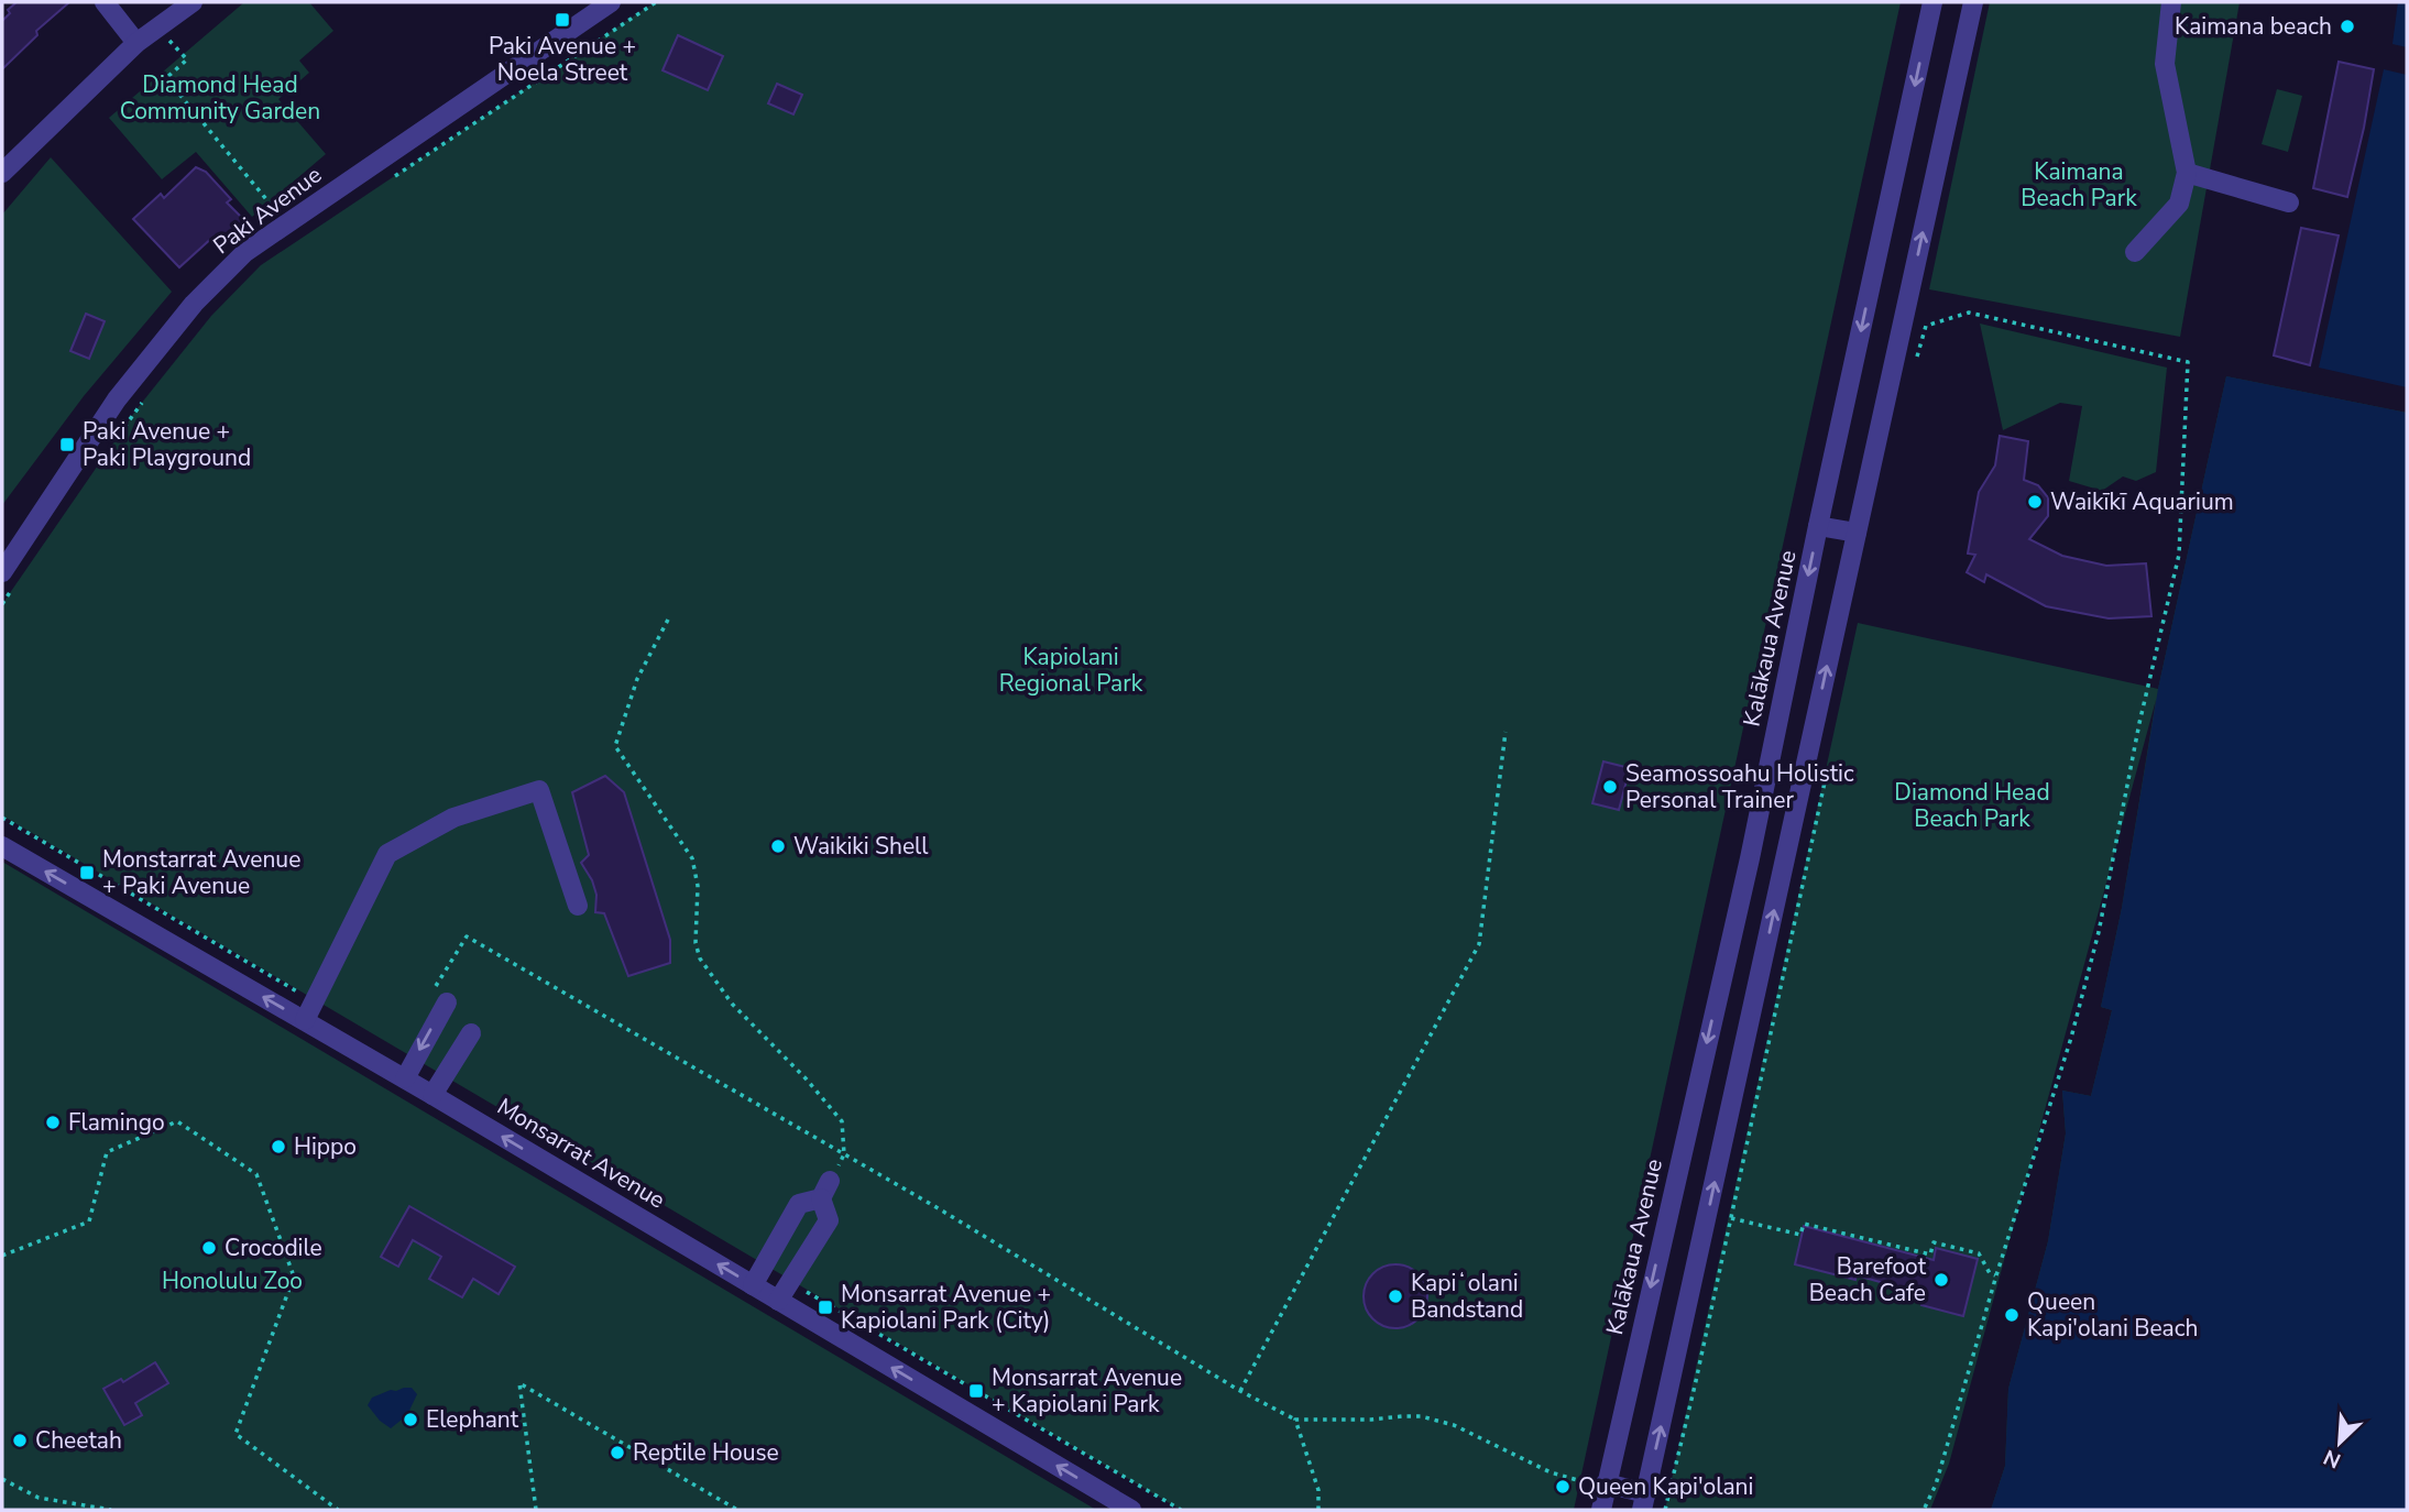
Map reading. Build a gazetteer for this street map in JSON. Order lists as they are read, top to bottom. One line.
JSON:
{"streets":{"street":["Paki Avenue","Kalākaua Avenue","Monsarrat Avenue"]},"one_way":["Monsarrat Avenue"],"parks":["Diamond Head Community Garden","Kaimana Beach Park","Kapiolani Regional Park","Diamond Head Beach Park","Honolulu Zoo"],"places":{"transit":["Paki Avenue + Noela Street","Paki Avenue + Paki Playground","Monstarrat Avenue + Paki Avenue","Monsarrat Avenue + Kapiolani Park (City)","Monsarrat Avenue + Kapiolani Park"],"other":["Kaimana beach","Waikīkī Aquarium","Seamossoahu Holistic Personal Trainer","Waikiki Shell","Flamingo","Hippo","Crocodile","Barefoot Beach Cafe","Kapiʻolani Bandstand","Queen Kapi'olani Beach","Elephant","Cheetah","Reptile House","Queen Kapi'olani"]},"north":"bottom left"}
